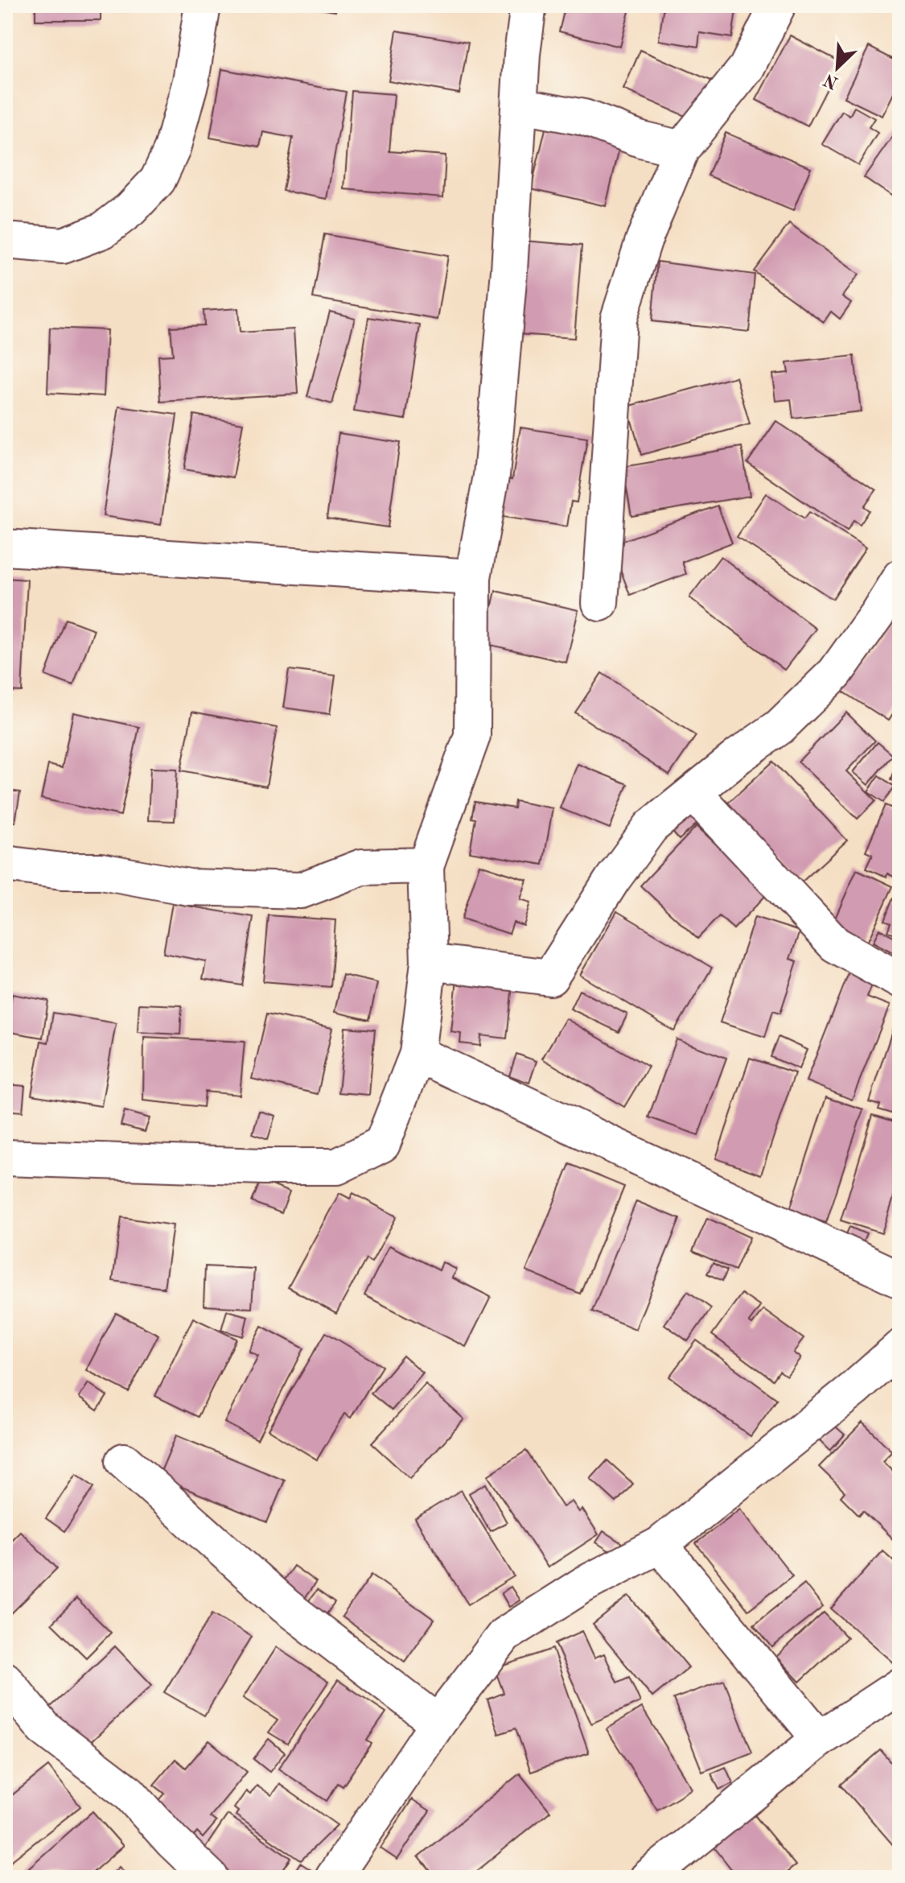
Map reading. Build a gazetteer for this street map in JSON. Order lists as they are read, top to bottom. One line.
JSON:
{"north":"bottom left"}
